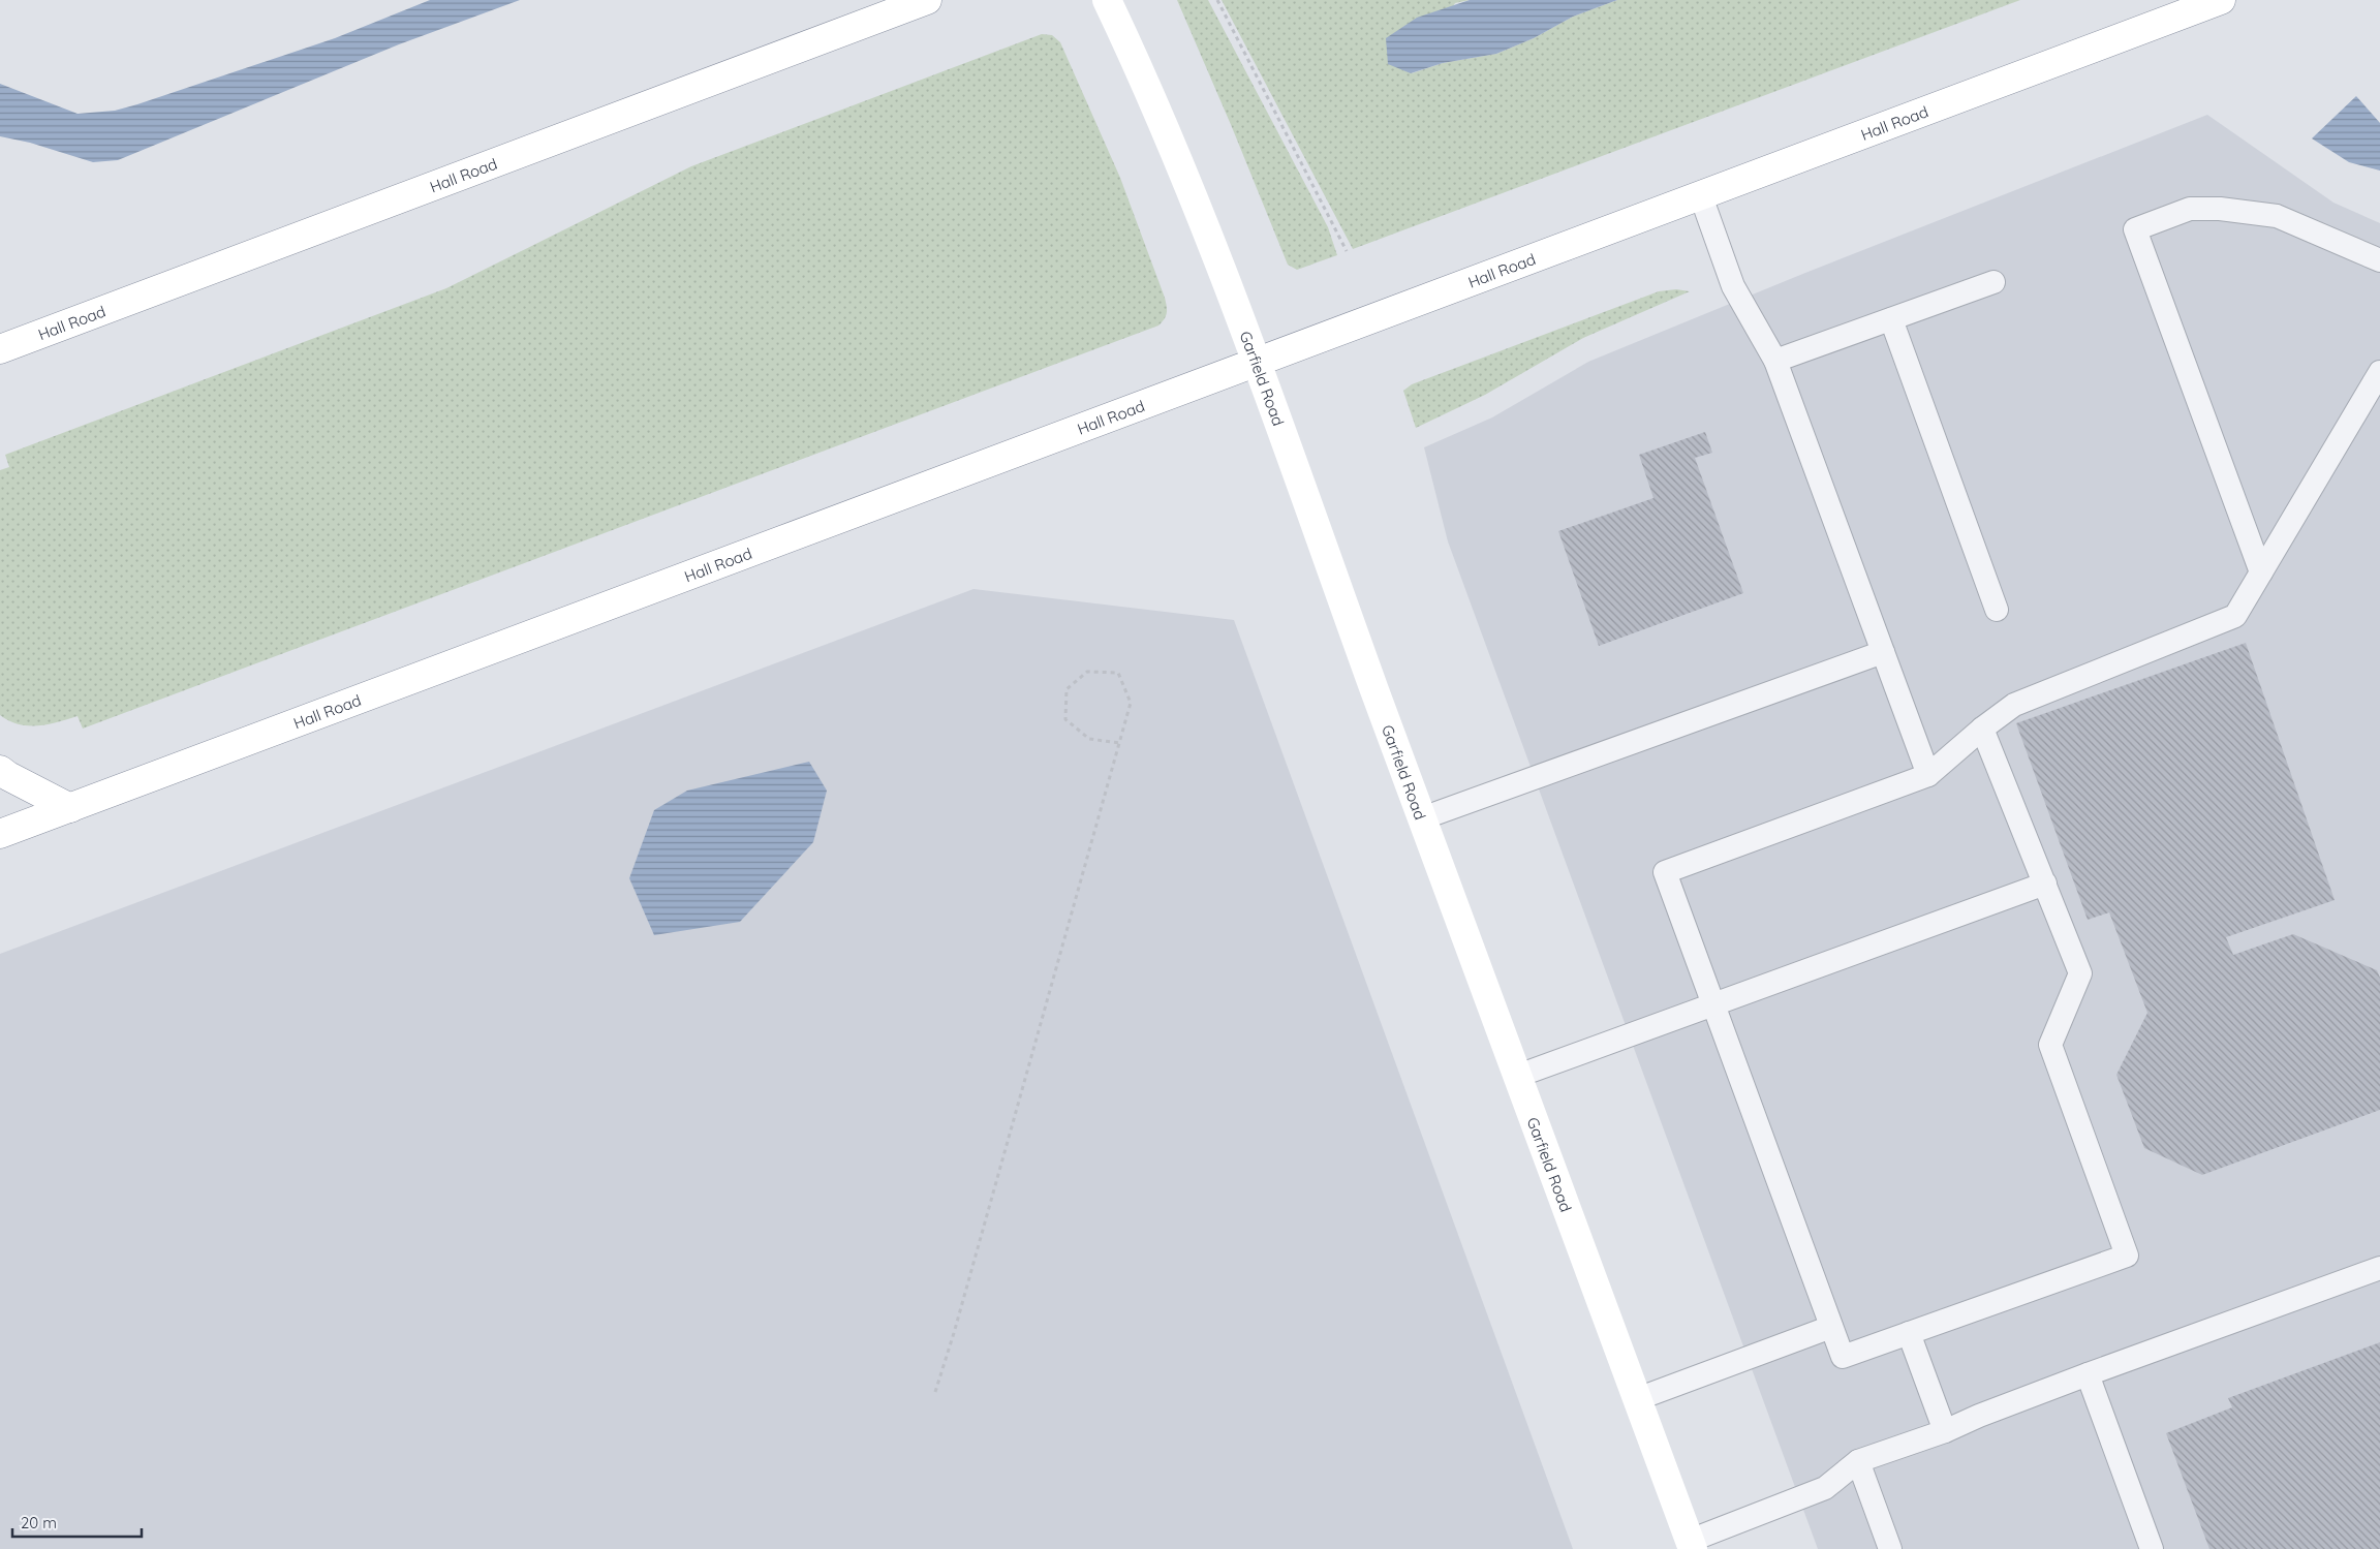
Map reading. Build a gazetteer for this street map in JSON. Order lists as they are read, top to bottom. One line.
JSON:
{"streets":{"main road":["Hall Road","Garfield Road"]},"crossings":[["Hall Road","Garfield Road"]],"scale_bar":"20 m"}
